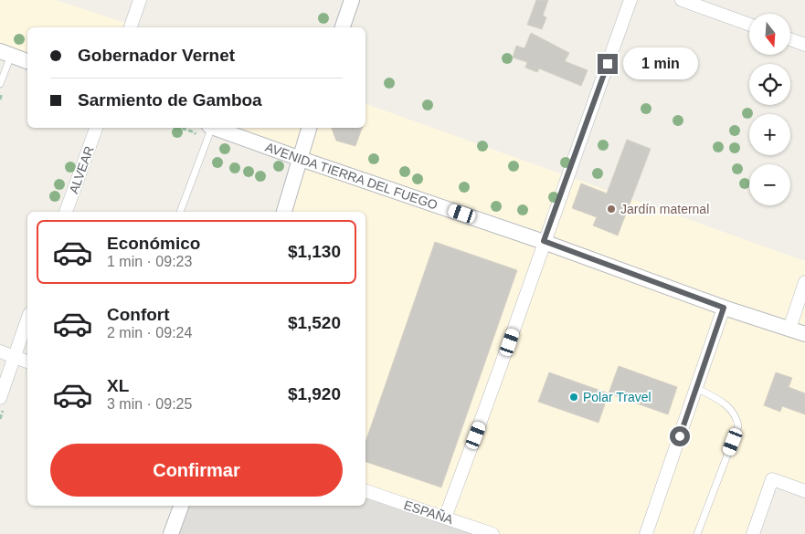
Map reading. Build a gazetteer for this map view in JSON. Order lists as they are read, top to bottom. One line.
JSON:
{"streets":{"street":["ALVEAR","AVENIDA TIERRA DEL FUEGO","ESPAÑA"]},"places":["Jardín maternal","Polar Travel"],"north":"bottom","page":{"map_buttons":["+","−"],"banner":["Gobernador Vernet","Sarmiento de Gamboa"],"bubble":"1 min","list":[{"name":"Económico","note":"1 min · 09:23","value":"$1,130"},{"name":"Confort","note":"2 min · 09:24","value":"$1,520"},{"name":"XL","note":"3 min · 09:25","value":"$1,920"}],"buttons":"Confirmar"}}
